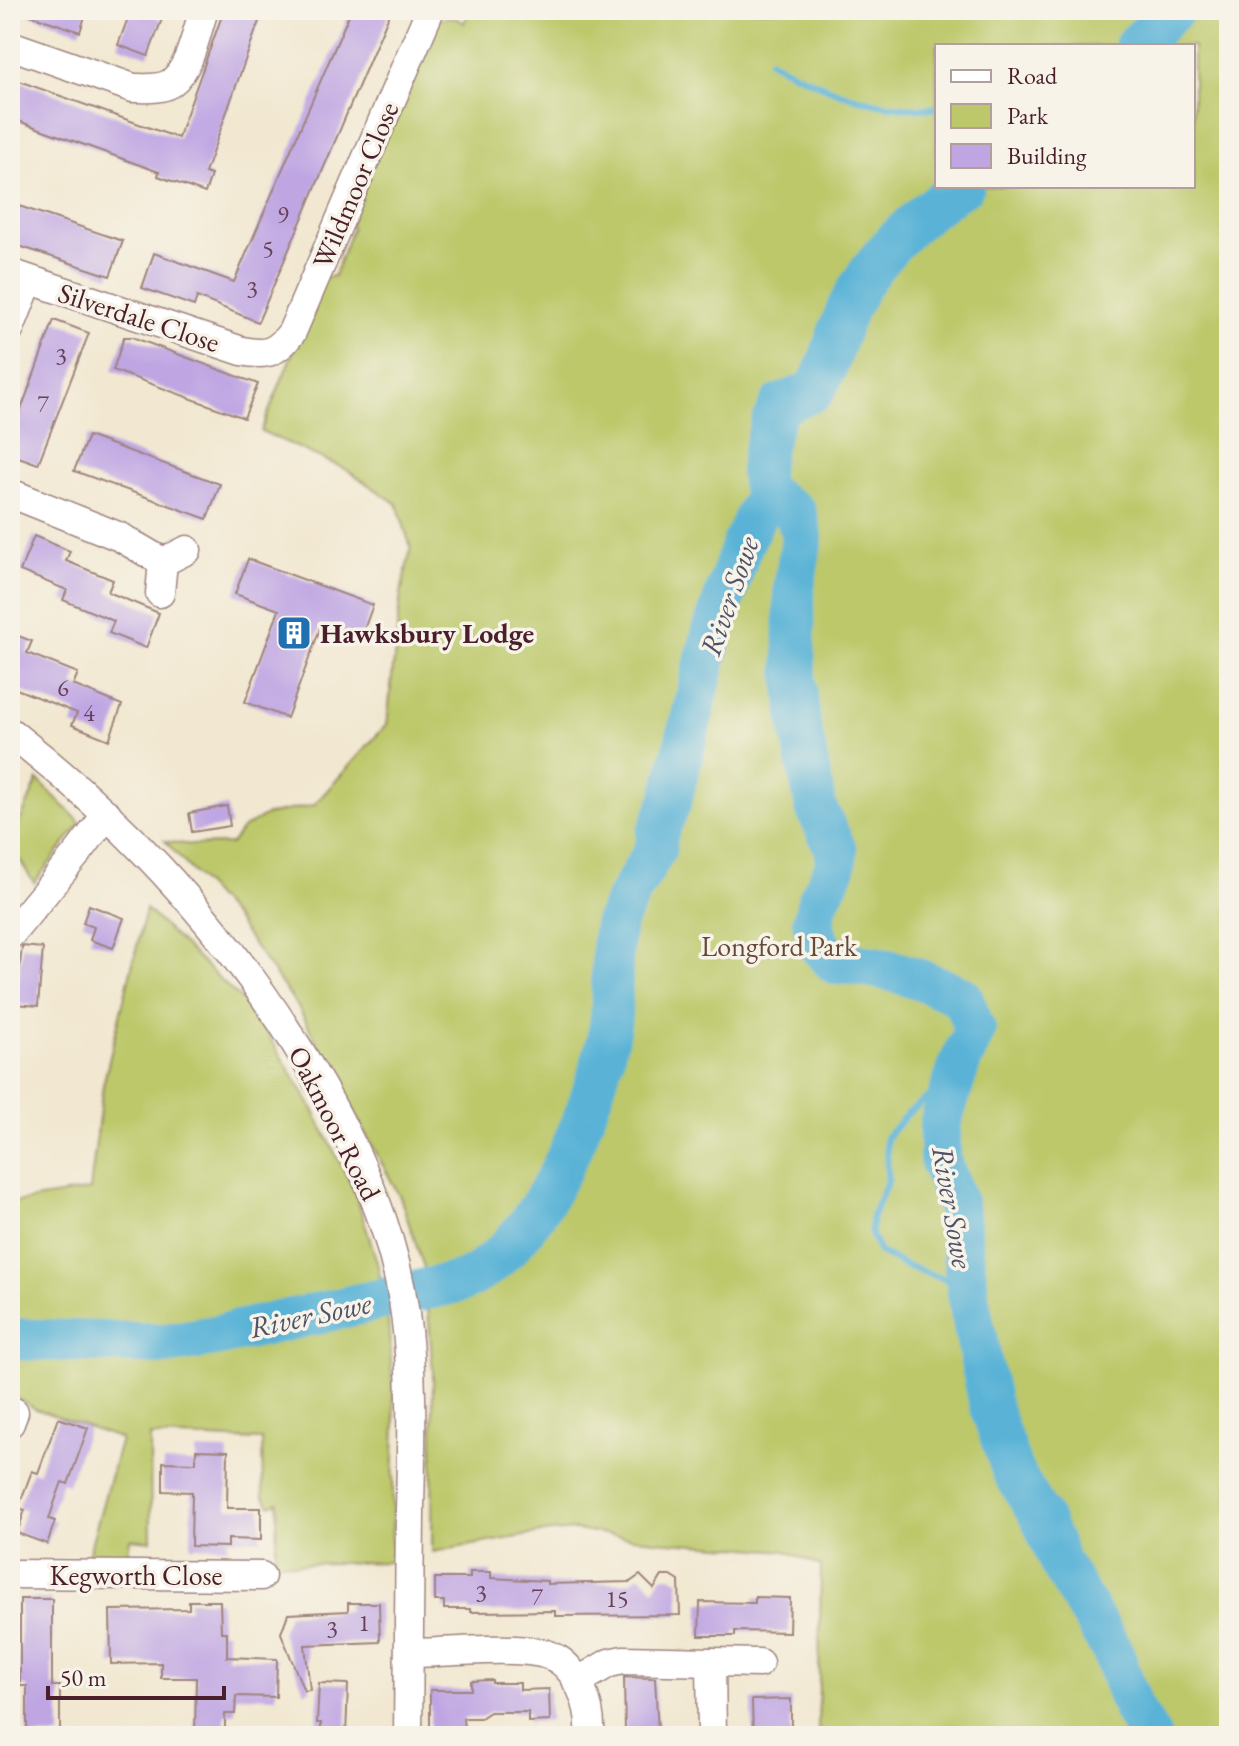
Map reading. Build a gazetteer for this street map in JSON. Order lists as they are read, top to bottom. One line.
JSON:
{"streets":{"street":["Wildmoor Close","Silverdale Close","Oakmoor Road","Kegworth Close"]},"crossings":[["Wildmoor Close","Silverdale Close"]],"water":["River Sowe"],"parks":["Longford Park"],"places":{"building":["Hawksbury Lodge"]},"house_numbers":["9","5","3","3","7","6","4","3","7","15","1","3"],"legend":["Road","Park","Building"],"scale_bar":"50 m"}
